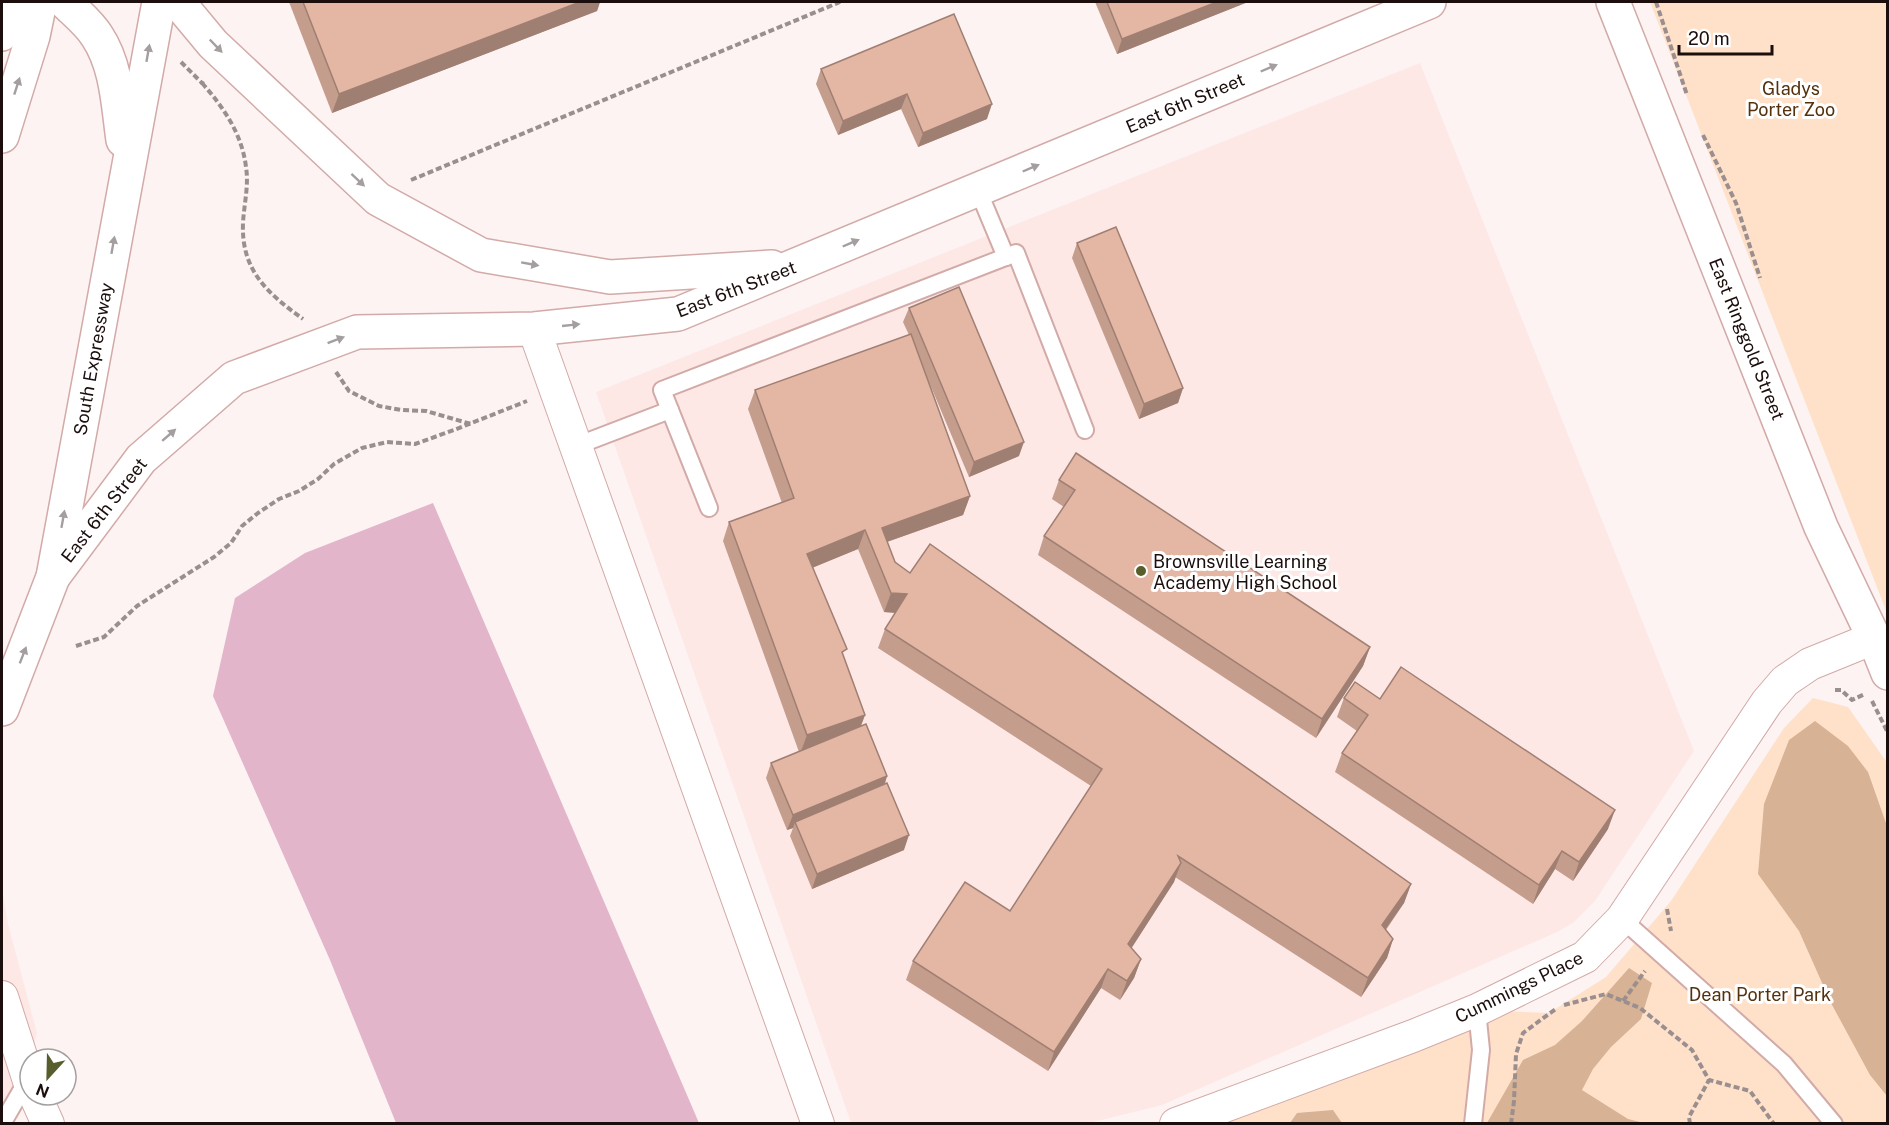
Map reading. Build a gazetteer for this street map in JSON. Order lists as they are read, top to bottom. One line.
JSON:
{"streets":{"main road":["East 6th Street","East Ringgold Street","South Expressway"],"street":["Cummings Place"]},"crossings":[["East 6th Street","South Expressway"],["East Ringgold Street","Cummings Place"]],"one_way":["East 6th Street","South Expressway"],"parks":["Gladys Porter Zoo","Dean Porter Park"],"places":["Brownsville Learning Academy High School"],"scale_bar":"20 m","north":"bottom"}
